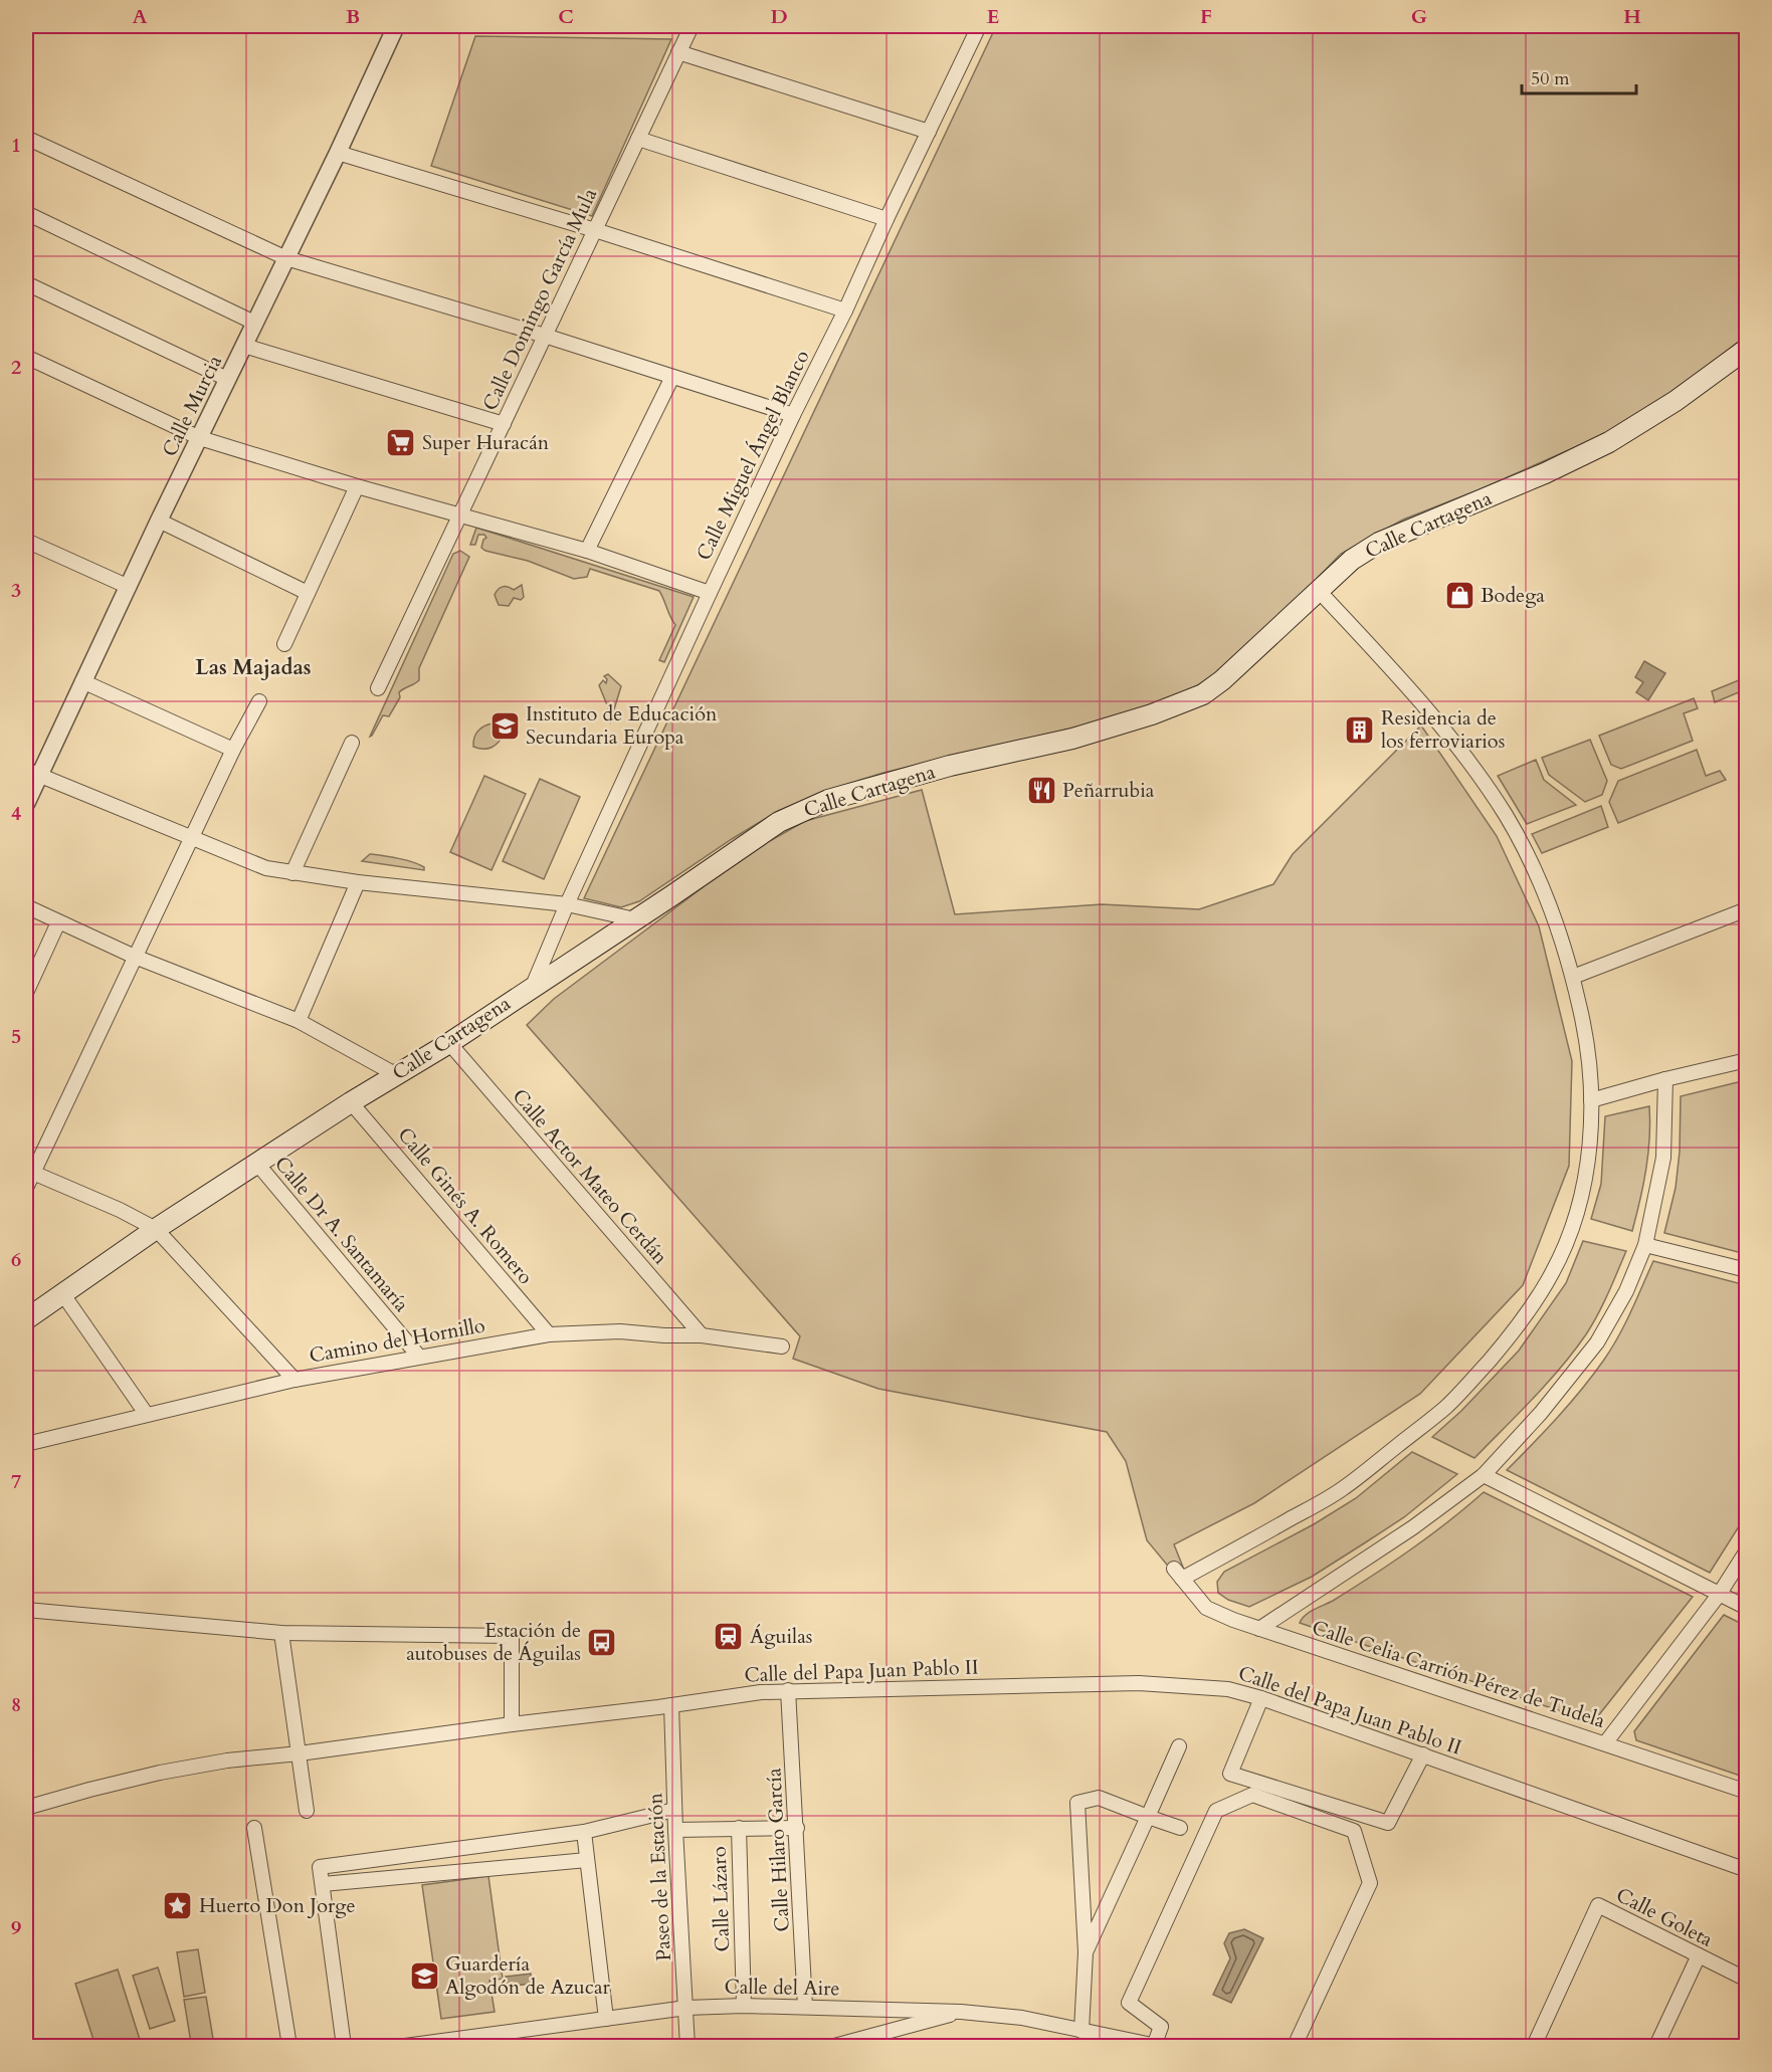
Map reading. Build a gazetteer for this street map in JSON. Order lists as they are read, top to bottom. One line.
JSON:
{"streets":{"main road":["Calle Cartagena"],"street":["Calle Domingo García Mula","Calle Murcia","Calle Miguel Ángel Blanco","Calle Actor Mateo Cerdán","Calle Ginés A. Romero","Calle Dr A. Santamaría","Camino del Hornillo","Calle del Papa Juan Pablo II","Calle Celia Carrión Pérez de Tudela","Calle Hilaro García","Paseo de la Estación","Calle Lázaro","Calle Goleta","Calle del Aire"]},"crossings":[["Calle Miguel Ángel Blanco","Calle Cartagena"],["Calle Cartagena","Calle Actor Mateo Cerdán"],["Calle Cartagena","Calle Ginés A. Romero"],["Calle Cartagena","Calle Dr A. Santamaría"],["Calle Actor Mateo Cerdán","Camino del Hornillo"],["Calle Ginés A. Romero","Camino del Hornillo"],["Calle Dr A. Santamaría","Camino del Hornillo"],["Calle del Papa Juan Pablo II","Calle Hilaro García"],["Calle del Papa Juan Pablo II","Paseo de la Estación"],["Calle Hilaro García","Calle del Aire"],["Paseo de la Estación","Calle del Aire"],["Calle Lázaro","Calle del Aire"]],"districts":["Las Majadas"],"places":{"supermarket":["Super Huracán"],"shop":["Bodega"],"school or university":["Instituto de Educación Secundaria Europa","Guardería Algodón de Azucar"],"building":["Residencia de los ferroviarios"],"restaurant":["Peñarrubia"],"station":["Águilas"],"bus stop":["Estación de autobuses de Águilas"],"place":["Huerto Don Jorge"]},"scale_bar":"50 m","grid":{"columns":["A","B","C","D","E","F","G","H"],"rows":["1","2","3","4","5","6","7","8","9"]}}
